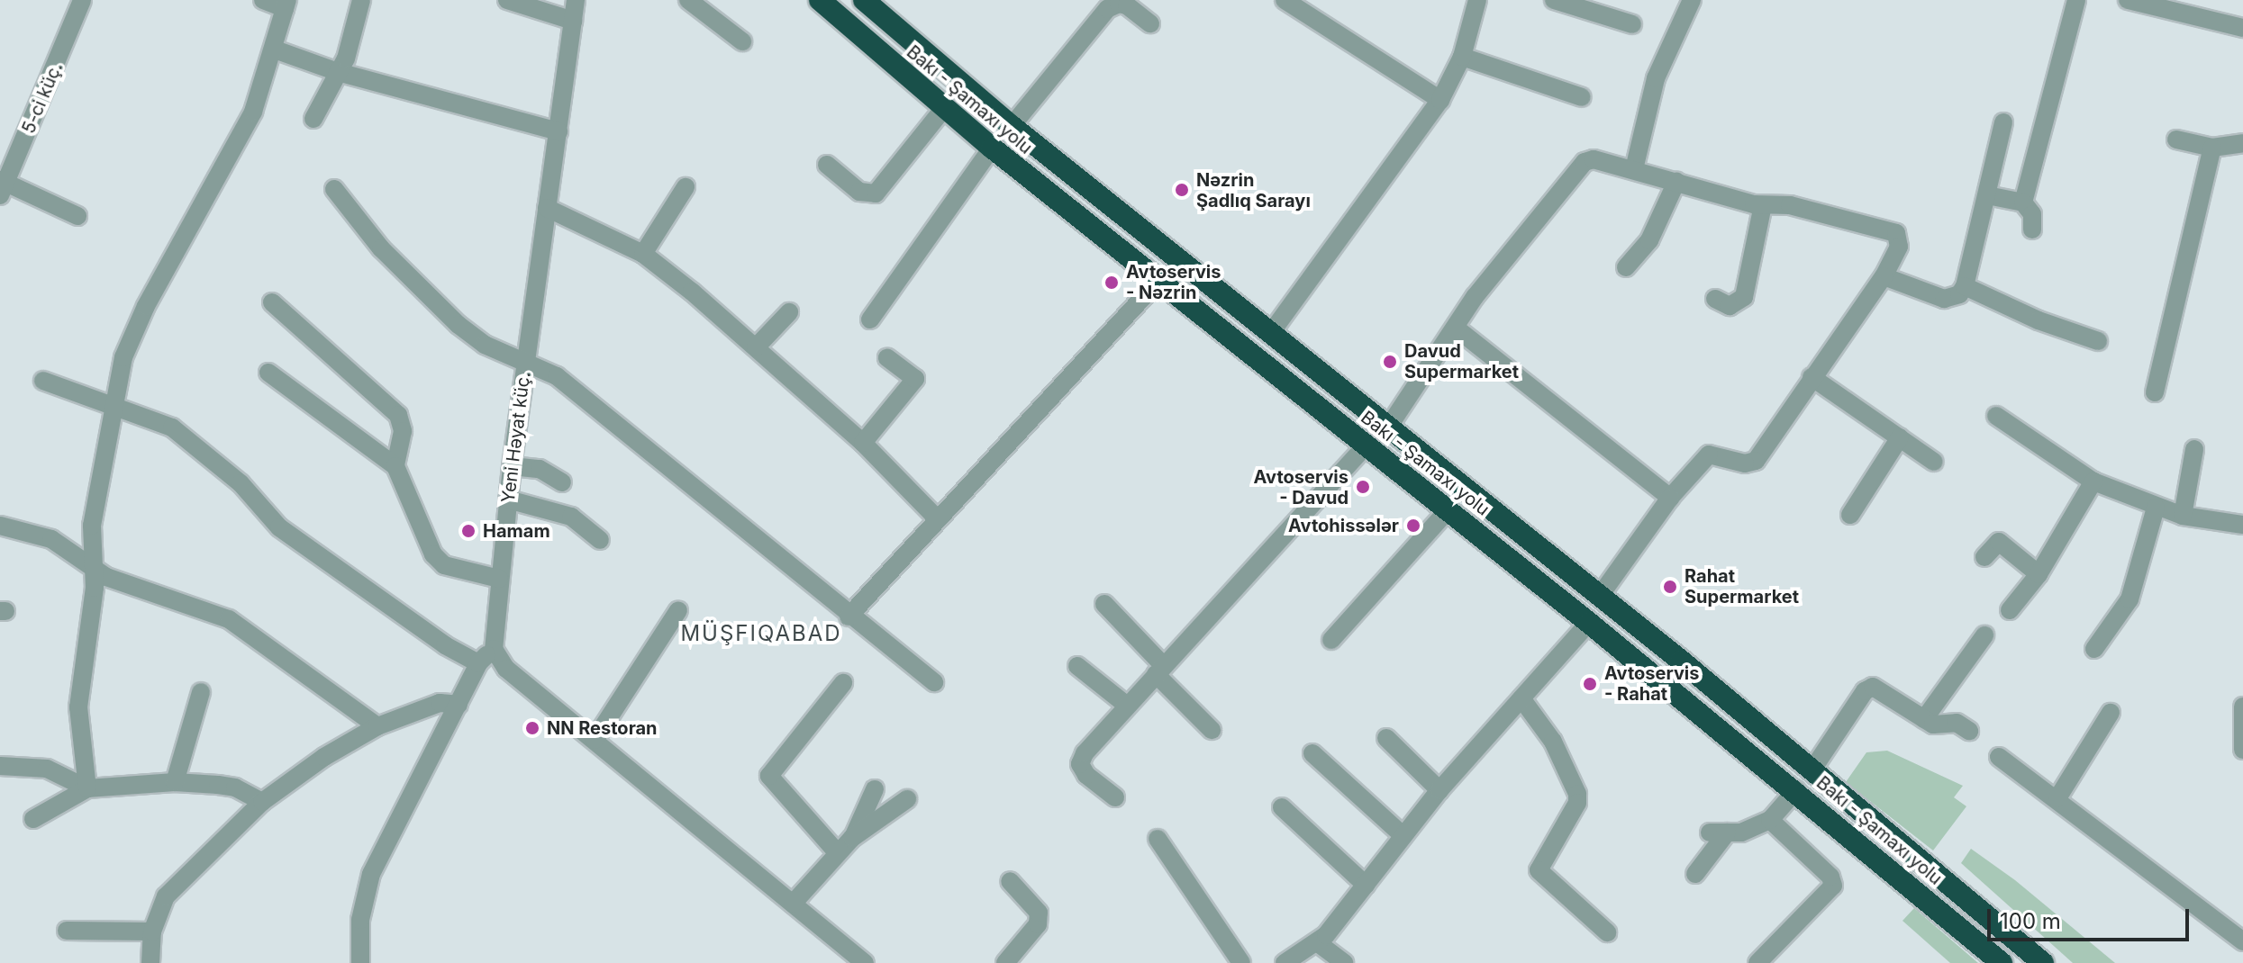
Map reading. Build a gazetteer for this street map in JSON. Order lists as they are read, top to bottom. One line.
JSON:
{"streets":{"highway":["Bakı - Şamaxı yolu"],"street":["5-ci küç.","Yeni Həyat küç."]},"districts":["MÜŞFIQABAD"],"places":["Nəzrin Şadlıq Sarayı","Avtoservis - Nəzrin","Davud Supermarket","Avtoservis - Davud","Avtohissələr","Hamam","Rahat Supermarket","Avtoservis - Rahat","NN Restoran"],"scale_bar":"100 m"}
